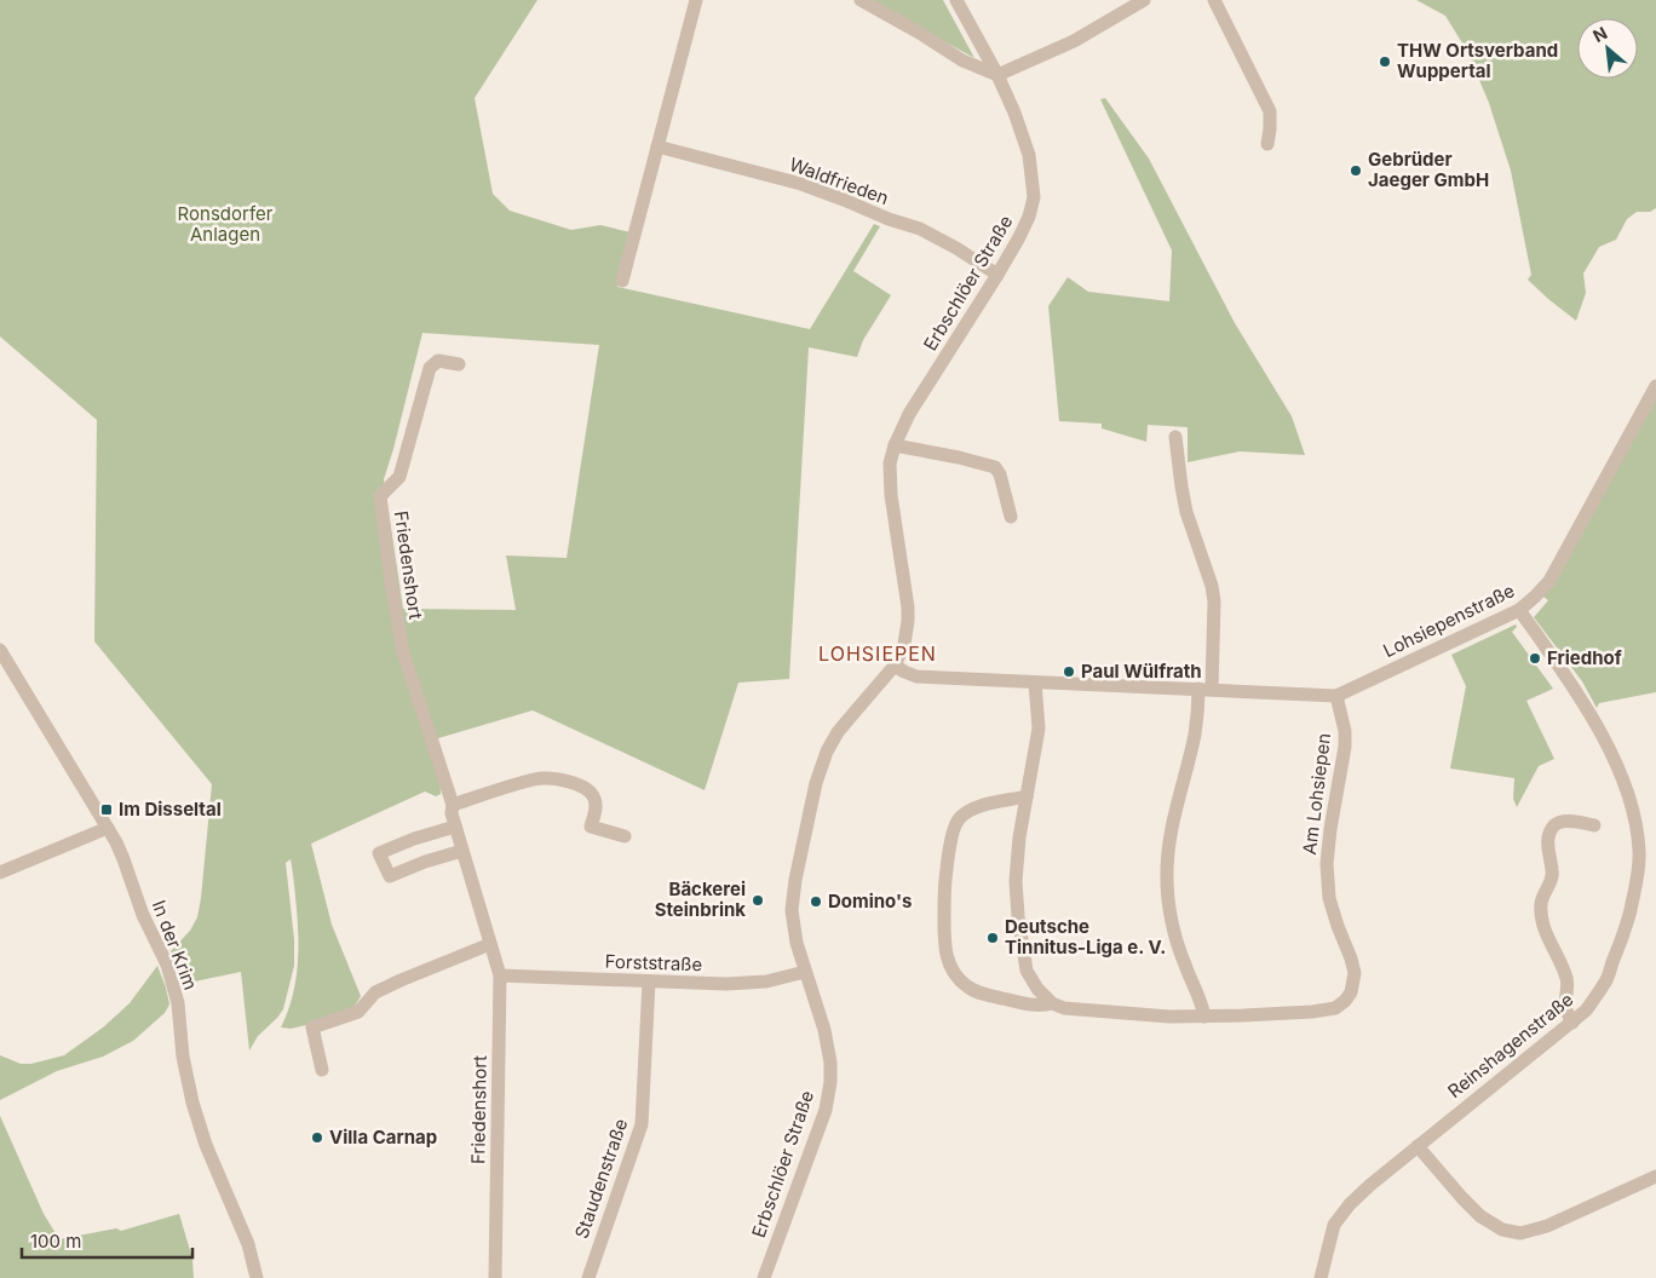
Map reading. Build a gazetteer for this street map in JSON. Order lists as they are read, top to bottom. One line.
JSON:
{"streets":{"street":["Waldfrieden","Erbschlöer Straße","Friedenshort","Lohsiepenstraße","Am Lohsiepen","In der Krim","Forststraße","Reinshagenstraße","Staudenstraße"]},"crossings":[["Waldfrieden","Erbschlöer Straße"],["Erbschlöer Straße","Lohsiepenstraße"],["Erbschlöer Straße","Forststraße"],["Friedenshort","Forststraße"],["Lohsiepenstraße","Am Lohsiepen"],["Lohsiepenstraße","Reinshagenstraße"],["Forststraße","Staudenstraße"]],"districts":["LOHSIEPEN"],"parks":["Ronsdorfer Anlagen"],"places":{"other":["THW Ortsverband Wuppertal","Gebrüder Jaeger GmbH","Friedhof","Paul Wülfrath","Bäckerei Steinbrink","Domino's","Deutsche Tinnitus-Liga e. V.","Villa Carnap"],"transit":["Im Disseltal"]},"scale_bar":"100 m","north":"top left"}
